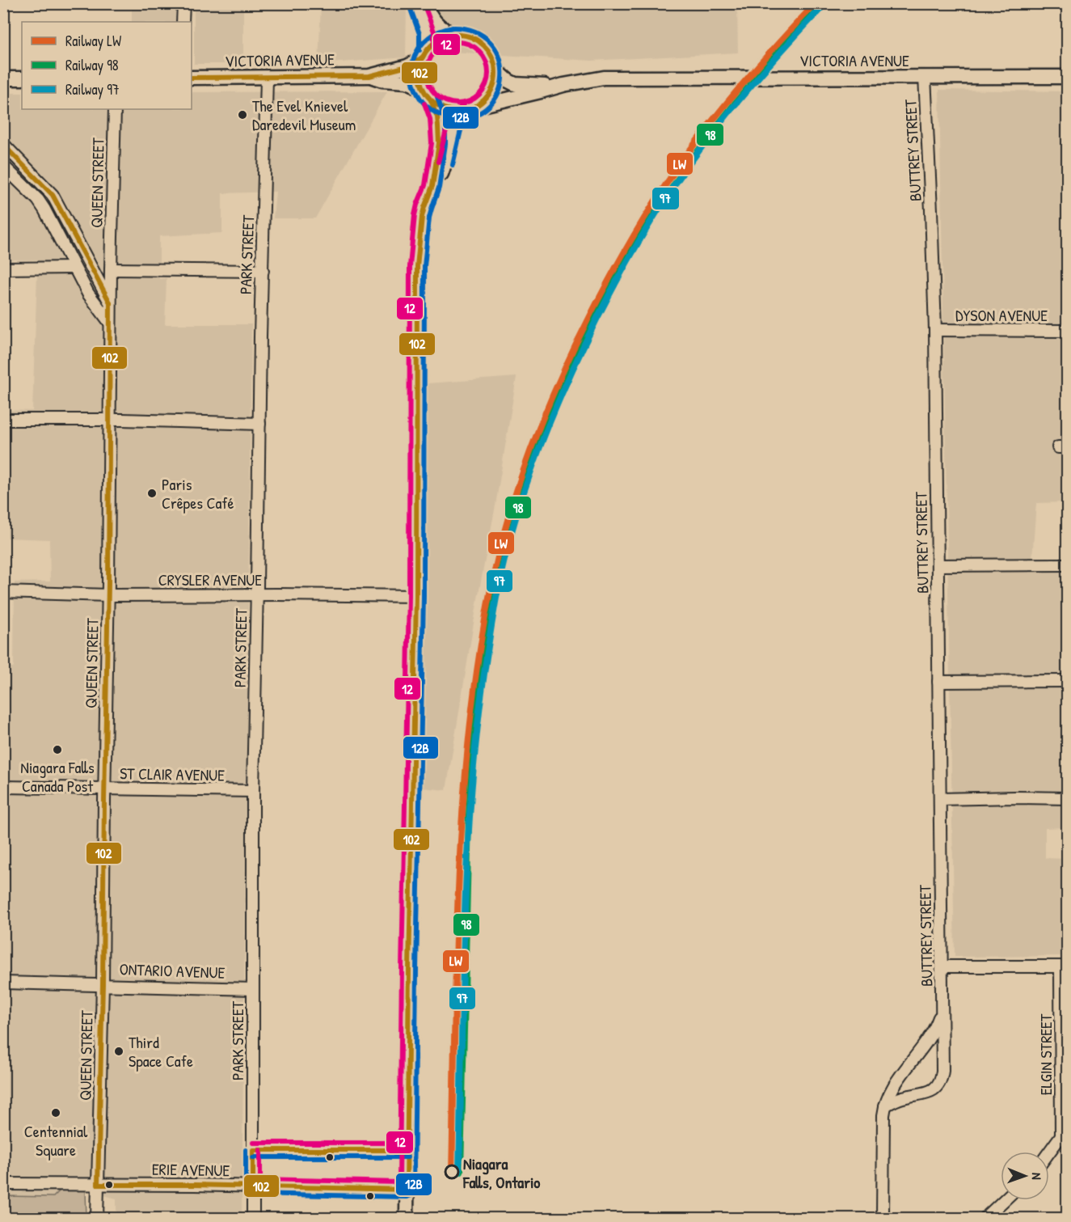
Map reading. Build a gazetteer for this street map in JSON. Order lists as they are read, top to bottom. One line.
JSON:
{"streets":{"main road":["VICTORIA AVENUE"],"street":["BUTTREY STREET","QUEEN STREET","PARK STREET","DYSON AVENUE","CRYSLER AVENUE","ST CLAIR AVENUE","ONTARIO AVENUE","ELGIN STREET","ERIE AVENUE"]},"crossings":[["VICTORIA AVENUE","BUTTREY STREET"],["VICTORIA AVENUE","PARK STREET"],["BUTTREY STREET","DYSON AVENUE"],["QUEEN STREET","CRYSLER AVENUE"],["QUEEN STREET","ST CLAIR AVENUE"],["QUEEN STREET","ONTARIO AVENUE"],["QUEEN STREET","ERIE AVENUE"],["PARK STREET","CRYSLER AVENUE"],["PARK STREET","ST CLAIR AVENUE"],["PARK STREET","ONTARIO AVENUE"],["PARK STREET","ERIE AVENUE"]],"places":["The Evel Knievel Daredevil Museum","Paris Crêpes Café","Niagara Falls Canada Post","Third Space Cafe","Centennial Square","Niagara Falls, Ontario"],"lines":["rail line LW","rail line 98","transit line 12","transit line 12B","rail line 97","transit line 102"],"legend":["Railway LW","Railway 98","Railway 97"],"north":"right"}
